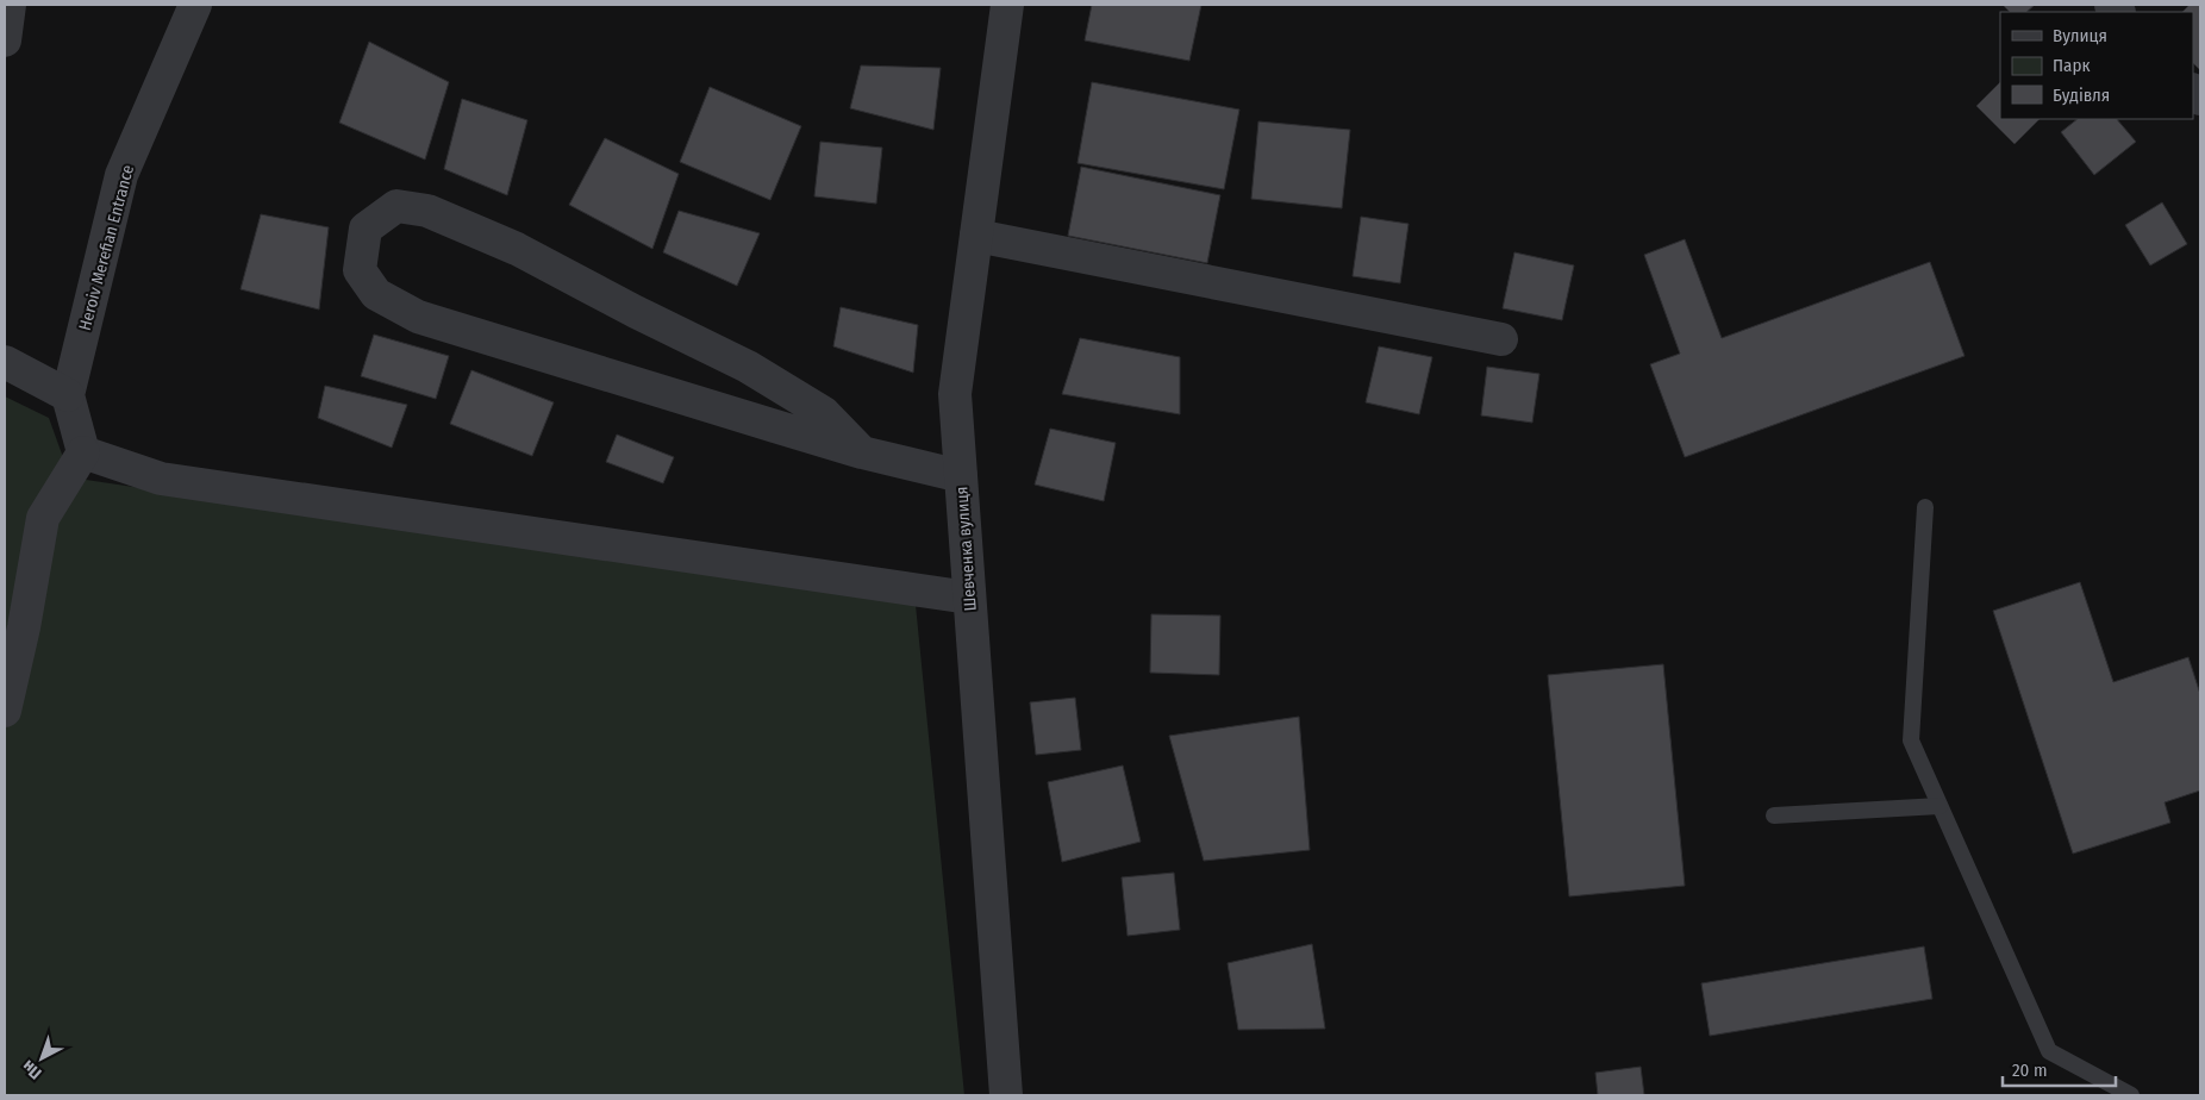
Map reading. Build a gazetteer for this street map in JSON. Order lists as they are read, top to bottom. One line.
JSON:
{"streets":{"street":["Heroiv Merefian Entrance","Шевченка вулиця"]},"legend":["Вулиця","Парк","Будівля"],"scale_bar":"20 m","north":"bottom left"}
